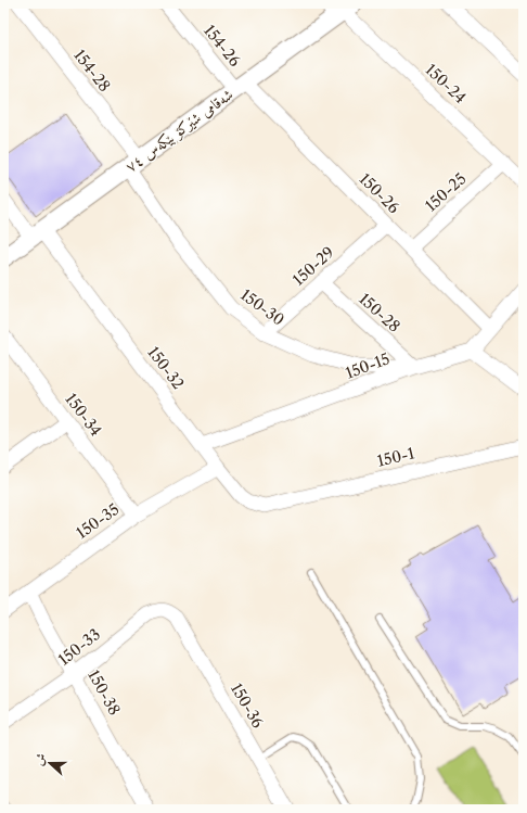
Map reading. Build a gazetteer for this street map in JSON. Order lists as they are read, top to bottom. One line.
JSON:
{"streets":{"street":["154-26","154-28","150-24","شەقامی شێرکۆ بێکەس ٧٤","150-25","150-26","150-29","150-30","150-28","150-15","150-32","150-34","150-1","150-35","150-33","150-38","150-36"]},"crossings":[["154-26","شەقامی شێرکۆ بێکەس ٧٤"],["154-26","150-26"],["154-28","شەقامی شێرکۆ بێکەس ٧٤"],["154-28","150-30"],["150-24","شەقامی شێرکۆ بێکەس ٧٤"],["150-24","150-25"],["شەقامی شێرکۆ بێکەس ٧٤","150-26"],["شەقامی شێرکۆ بێکەس ٧٤","150-30"],["شەقامی شێرکۆ بێکەس ٧٤","150-32"],["150-25","150-26"],["150-26","150-29"],["150-29","150-30"],["150-29","150-28"],["150-30","150-28"],["150-30","150-15"],["150-28","150-15"],["150-15","150-32"],["150-32","150-1"],["150-32","150-35"],["150-34","150-35"],["150-35","150-38"],["150-33","150-38"],["150-33","150-36"]],"north":"left"}
